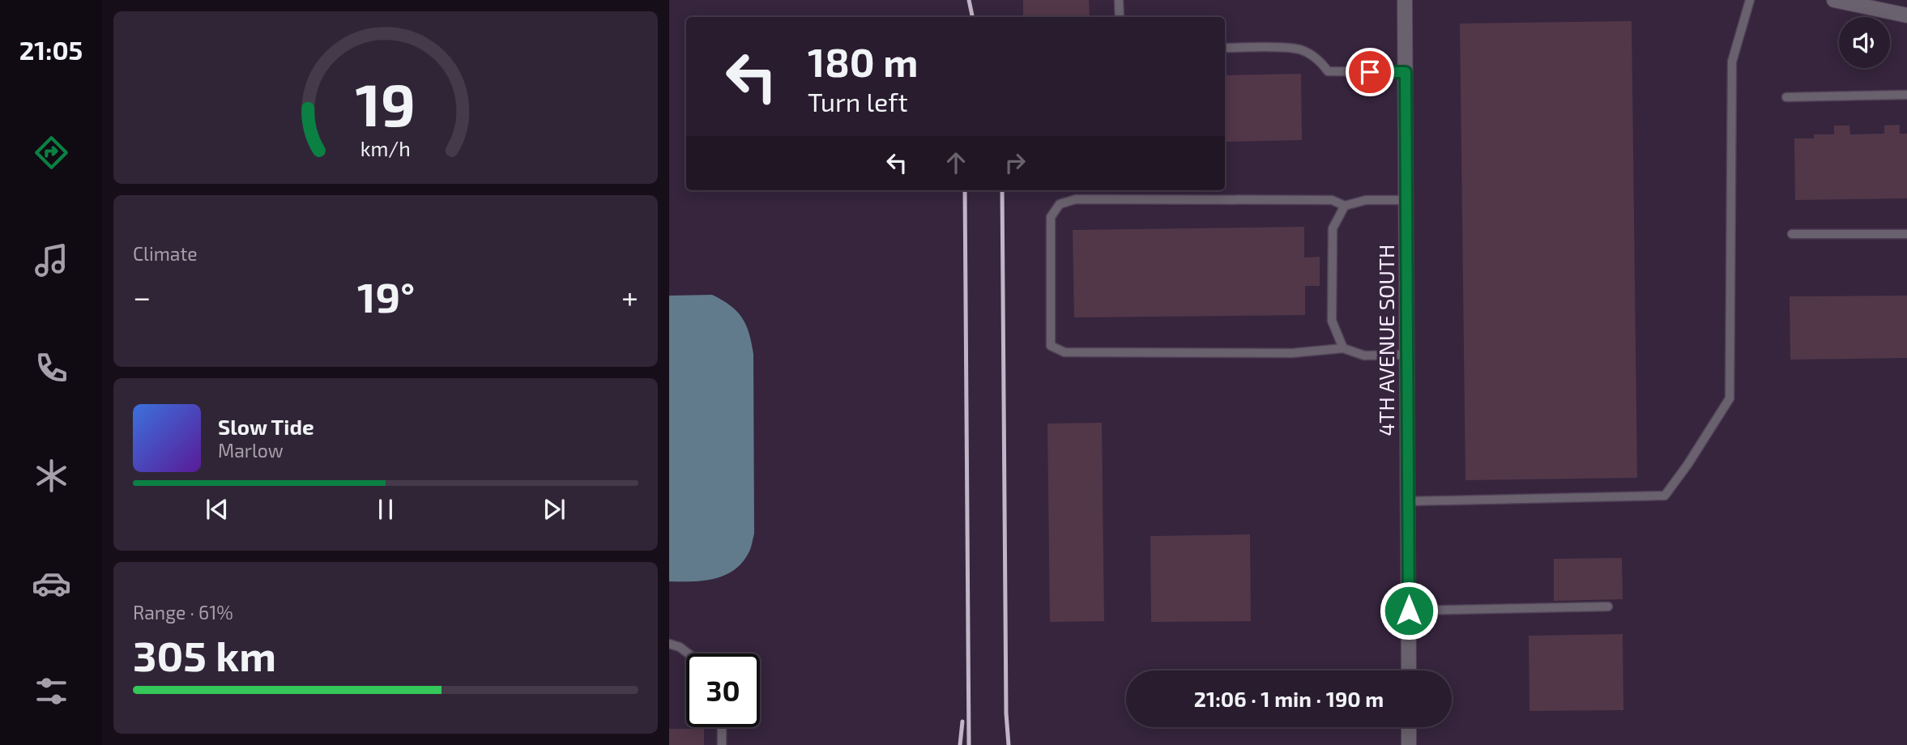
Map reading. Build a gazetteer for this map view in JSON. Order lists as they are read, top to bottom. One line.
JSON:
{"streets":{"street":["4TH AVENUE SOUTH"]},"page":{"tabs":"21:05","turn":["180 m","Turn left"],"tile":["Climate",["Range · 61%","305 km"]],"heat":["−","19°","+"],"song":["Slow Tide","Marlow"],"limit":"30","trip":"21:06 · 1 min · 190 m","gauge":["19","km/h"]}}
